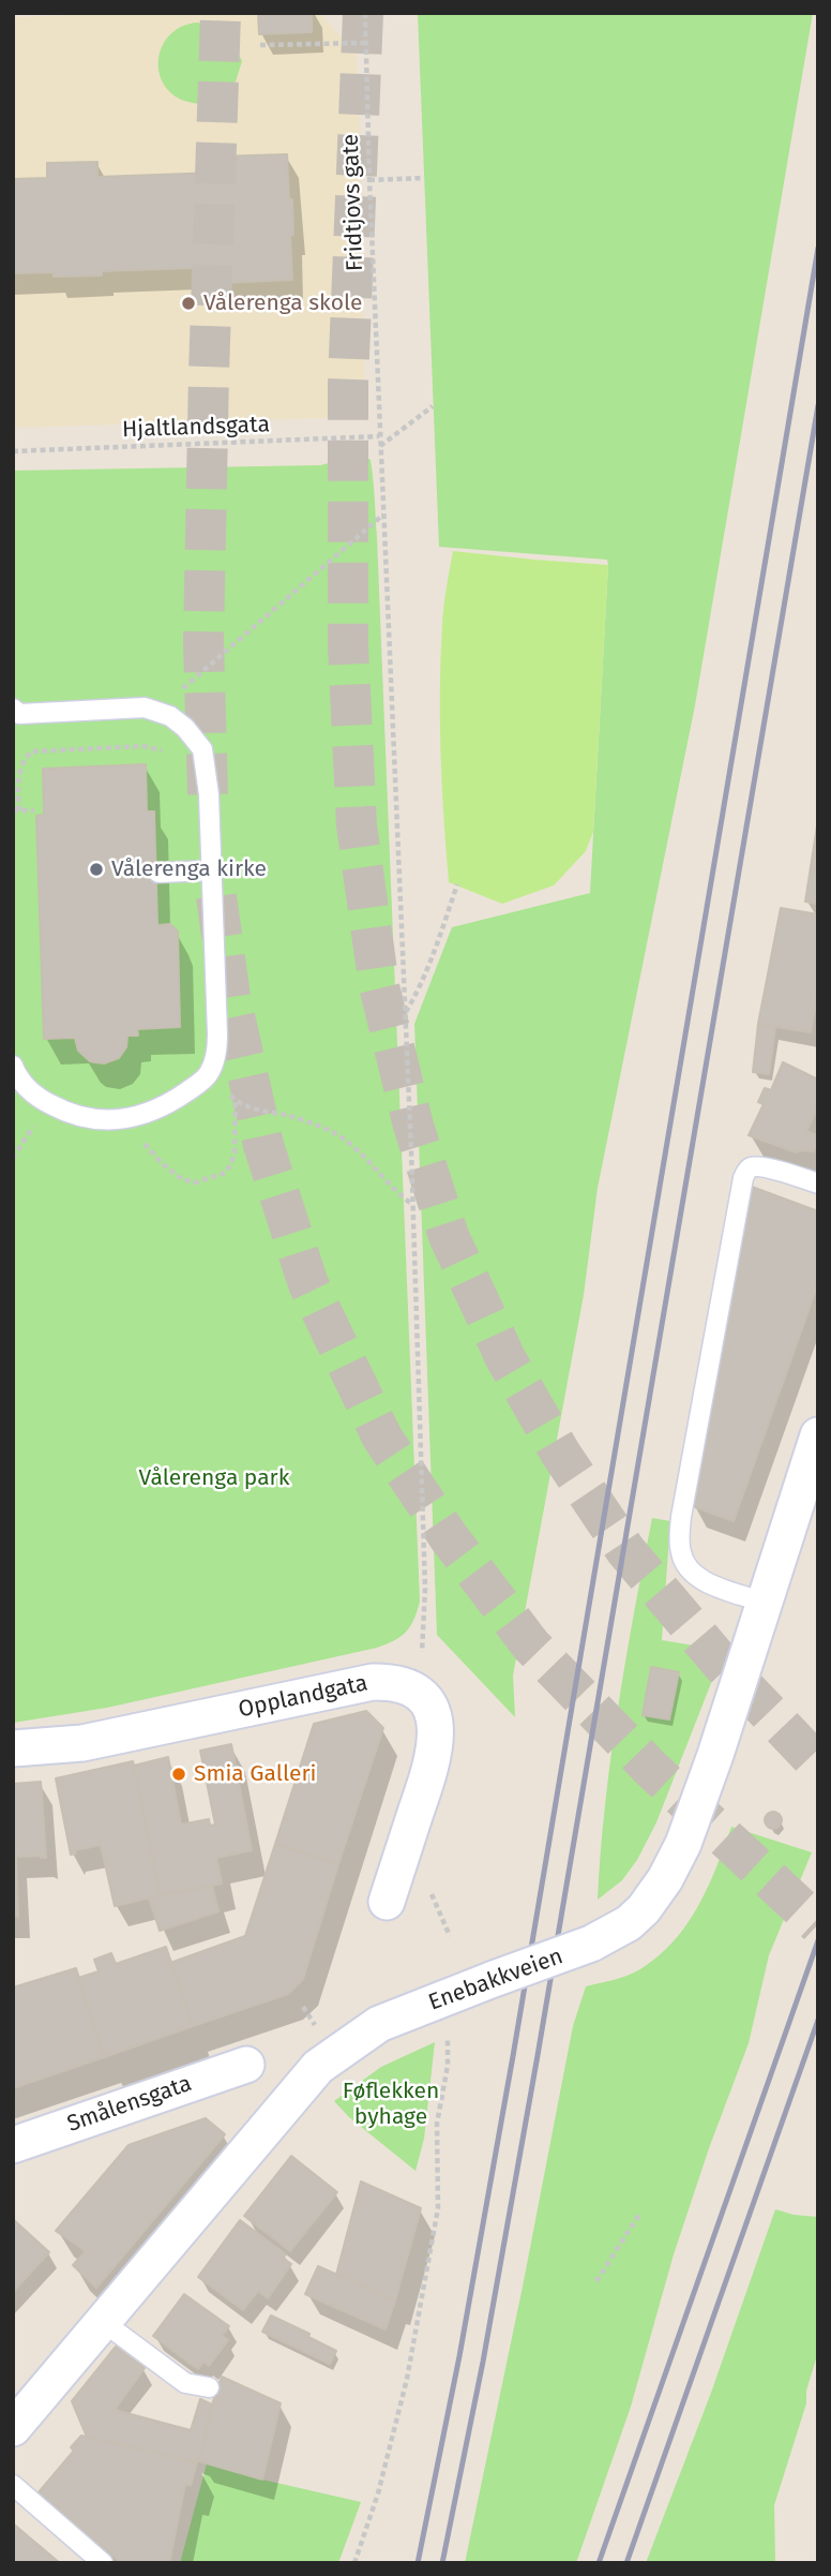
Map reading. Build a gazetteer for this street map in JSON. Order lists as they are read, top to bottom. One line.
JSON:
{"streets":{"street":["Opplandgata","Enebakkveien","Smålensgata"],"path":["Fridtjovs gate","Hjaltlandsgata"]},"crossings":[["Fridtjovs gate","Hjaltlandsgata"],["Fridtjovs gate","Opplandgata"]],"parks":["Vålerenga park","Føflekken byhage"],"places":["Vålerenga skole","Vålerenga kirke","Smia Galleri"]}
